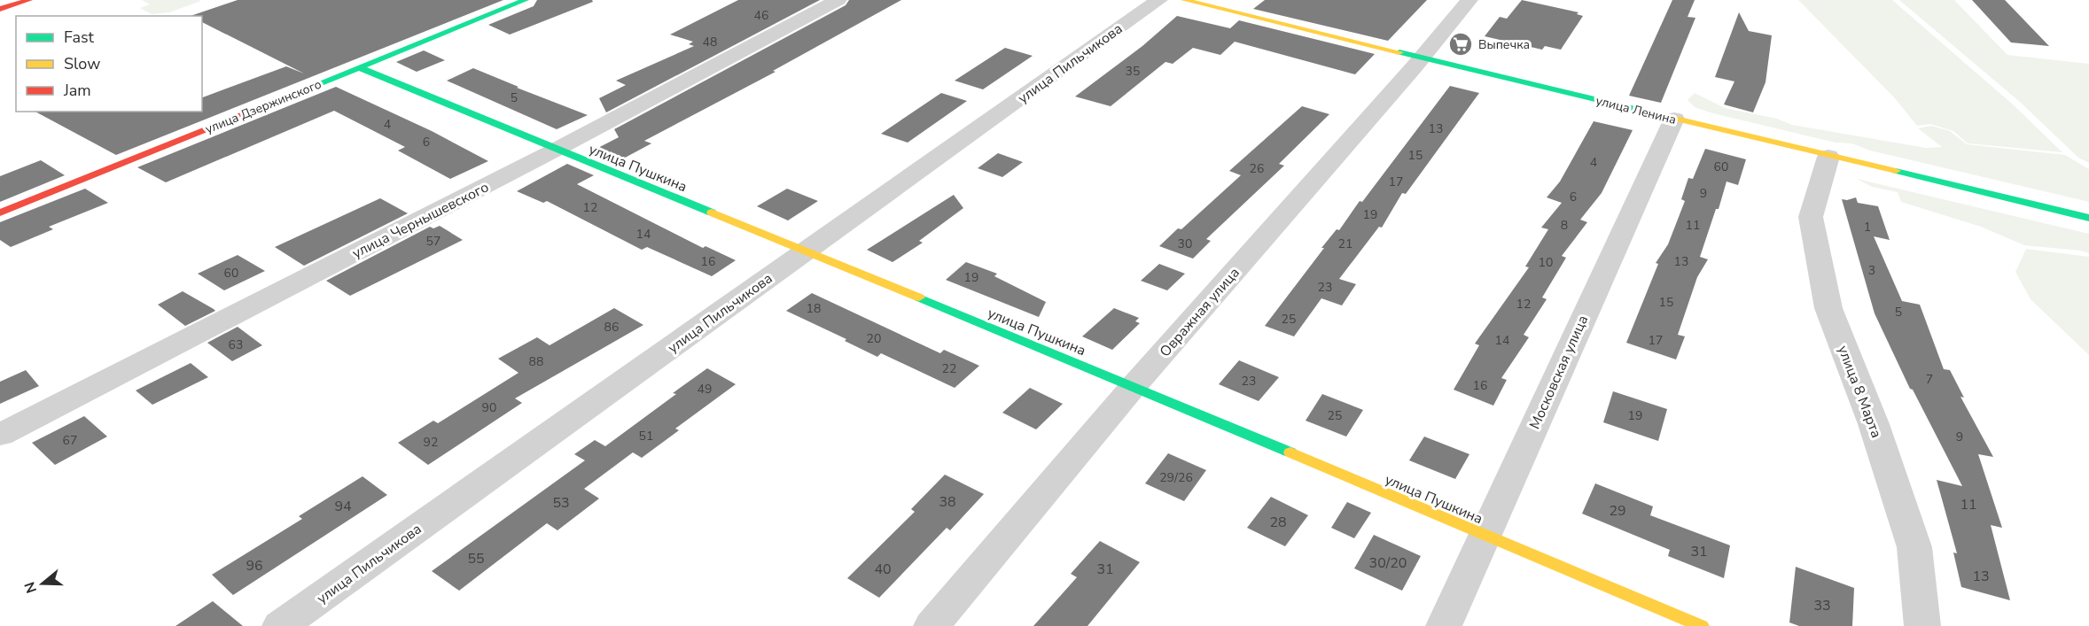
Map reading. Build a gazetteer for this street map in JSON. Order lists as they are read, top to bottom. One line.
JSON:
{"streets":{"main road":["улица Дзержинского","улица Ленина","улица Пушкина"],"street":["улица Пильчикова","улица Чернышевского","Овражная улица","Московская улица","улица 8 Марта"]},"crossings":[["улица Пильчикова","улица Пушкина"],["улица Дзержинского","улица Пушкина"],["улица Ленина","Овражная улица"],["улица Ленина","Московская улица"],["улица Ленина","улица 8 Марта"],["улица Пушкина","улица Чернышевского"],["улица Пушкина","Овражная улица"],["улица Пушкина","Московская улица"]],"places":{"supermarket":["Выпечка"]},"house_numbers":["46","48","35","5","4","13","6","15","4","60","26","17","9","6","12","19","8","11","1","14","57","30","21","16","13","10","3","60","19","23","15","12","18","5","25","86","20","14","17","63","88","22","7","23","16","49","90","25","19","51","9","67","92","29/26","38","53","11","94","29","28","31","55","30/20","96","40","31","13","33"],"legend":["Fast","Slow","Jam"],"north":"left"}
